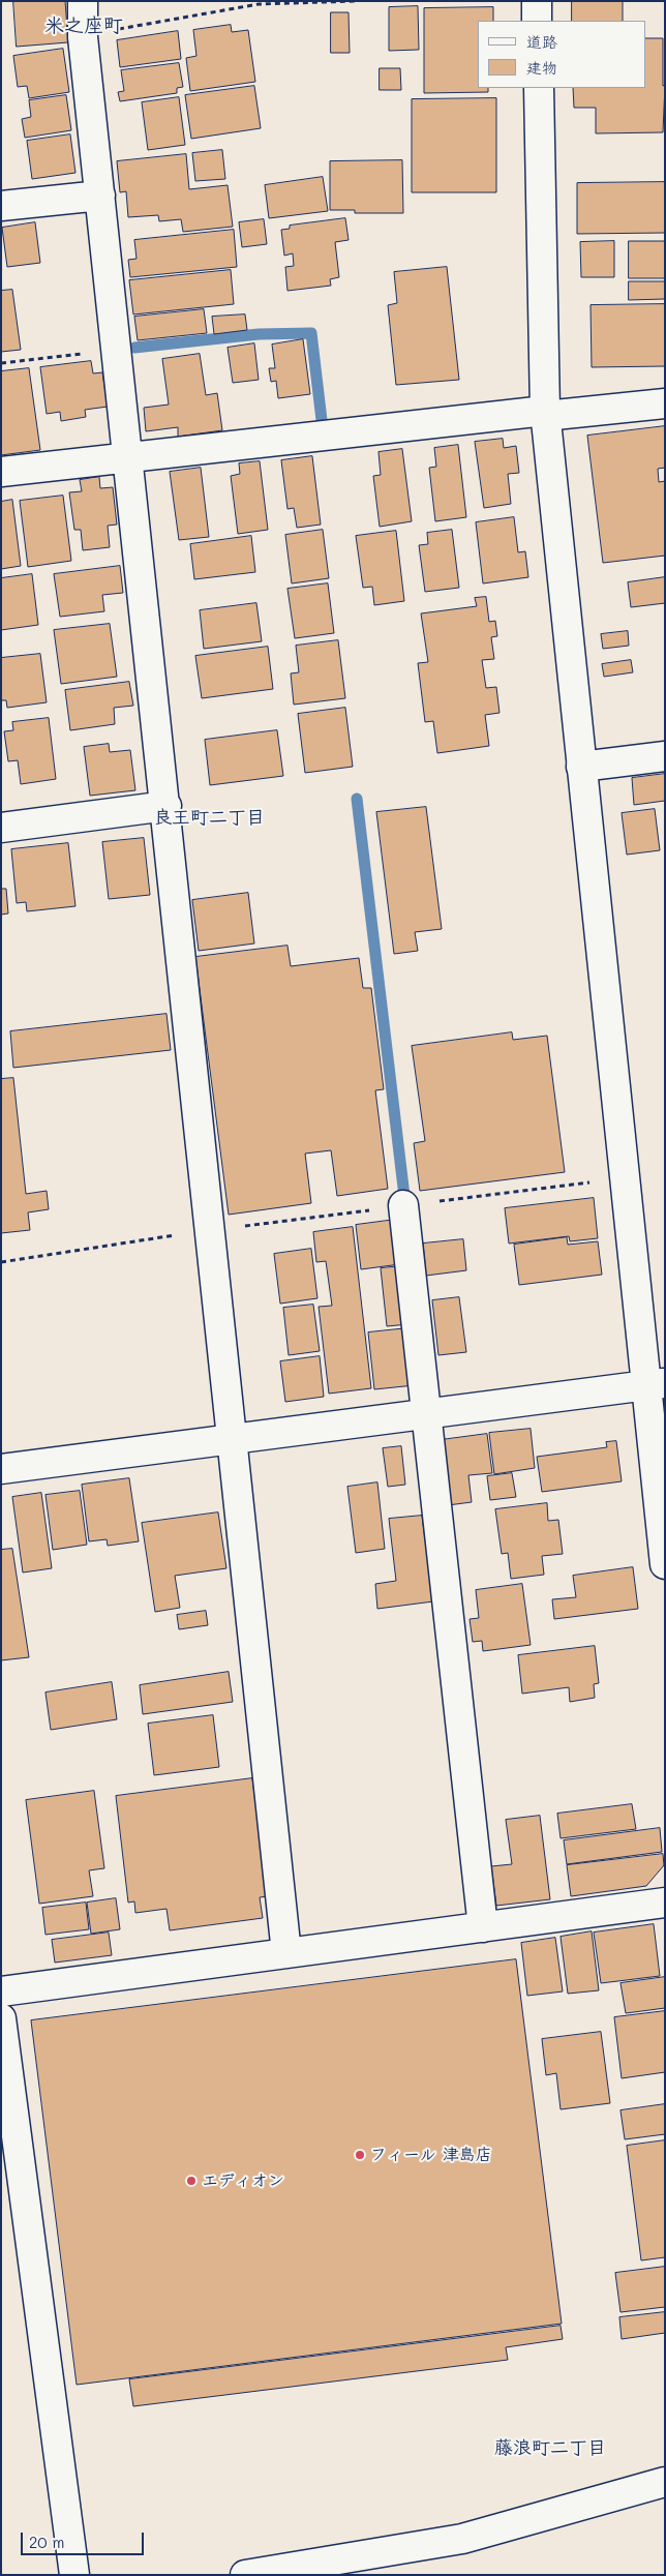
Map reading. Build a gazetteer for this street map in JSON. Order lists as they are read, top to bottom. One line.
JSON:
{"districts":["米之座町","良王町二丁目","藤浪町二丁目"],"places":["フィール 津島店","エディオン"],"legend":["道路","建物"],"scale_bar":"20 m"}
